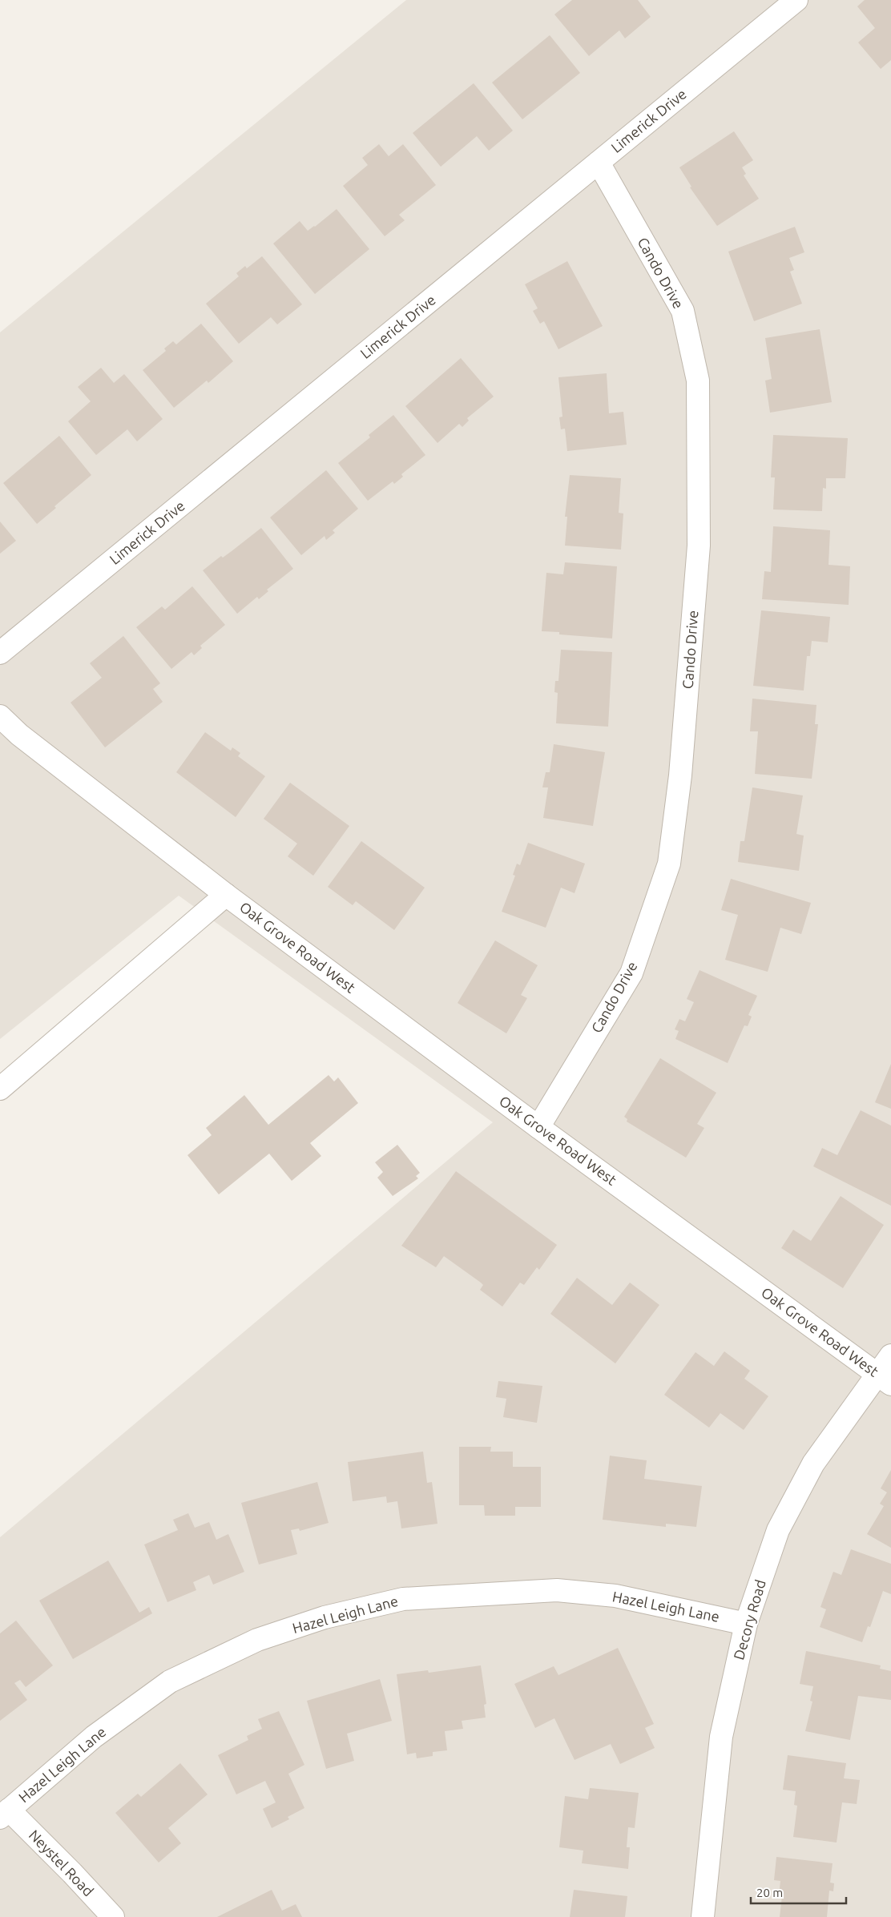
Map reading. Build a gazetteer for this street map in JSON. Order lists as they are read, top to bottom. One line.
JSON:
{"streets":{"street":["Limerick Drive","Cando Drive","Oak Grove Road West","Hazel Leigh Lane","Decory Road","Neystel Road"]},"crossings":[["Limerick Drive","Cando Drive"],["Cando Drive","Oak Grove Road West"],["Oak Grove Road West","Decory Road"],["Hazel Leigh Lane","Decory Road"],["Hazel Leigh Lane","Neystel Road"]],"scale_bar":"20 m"}
